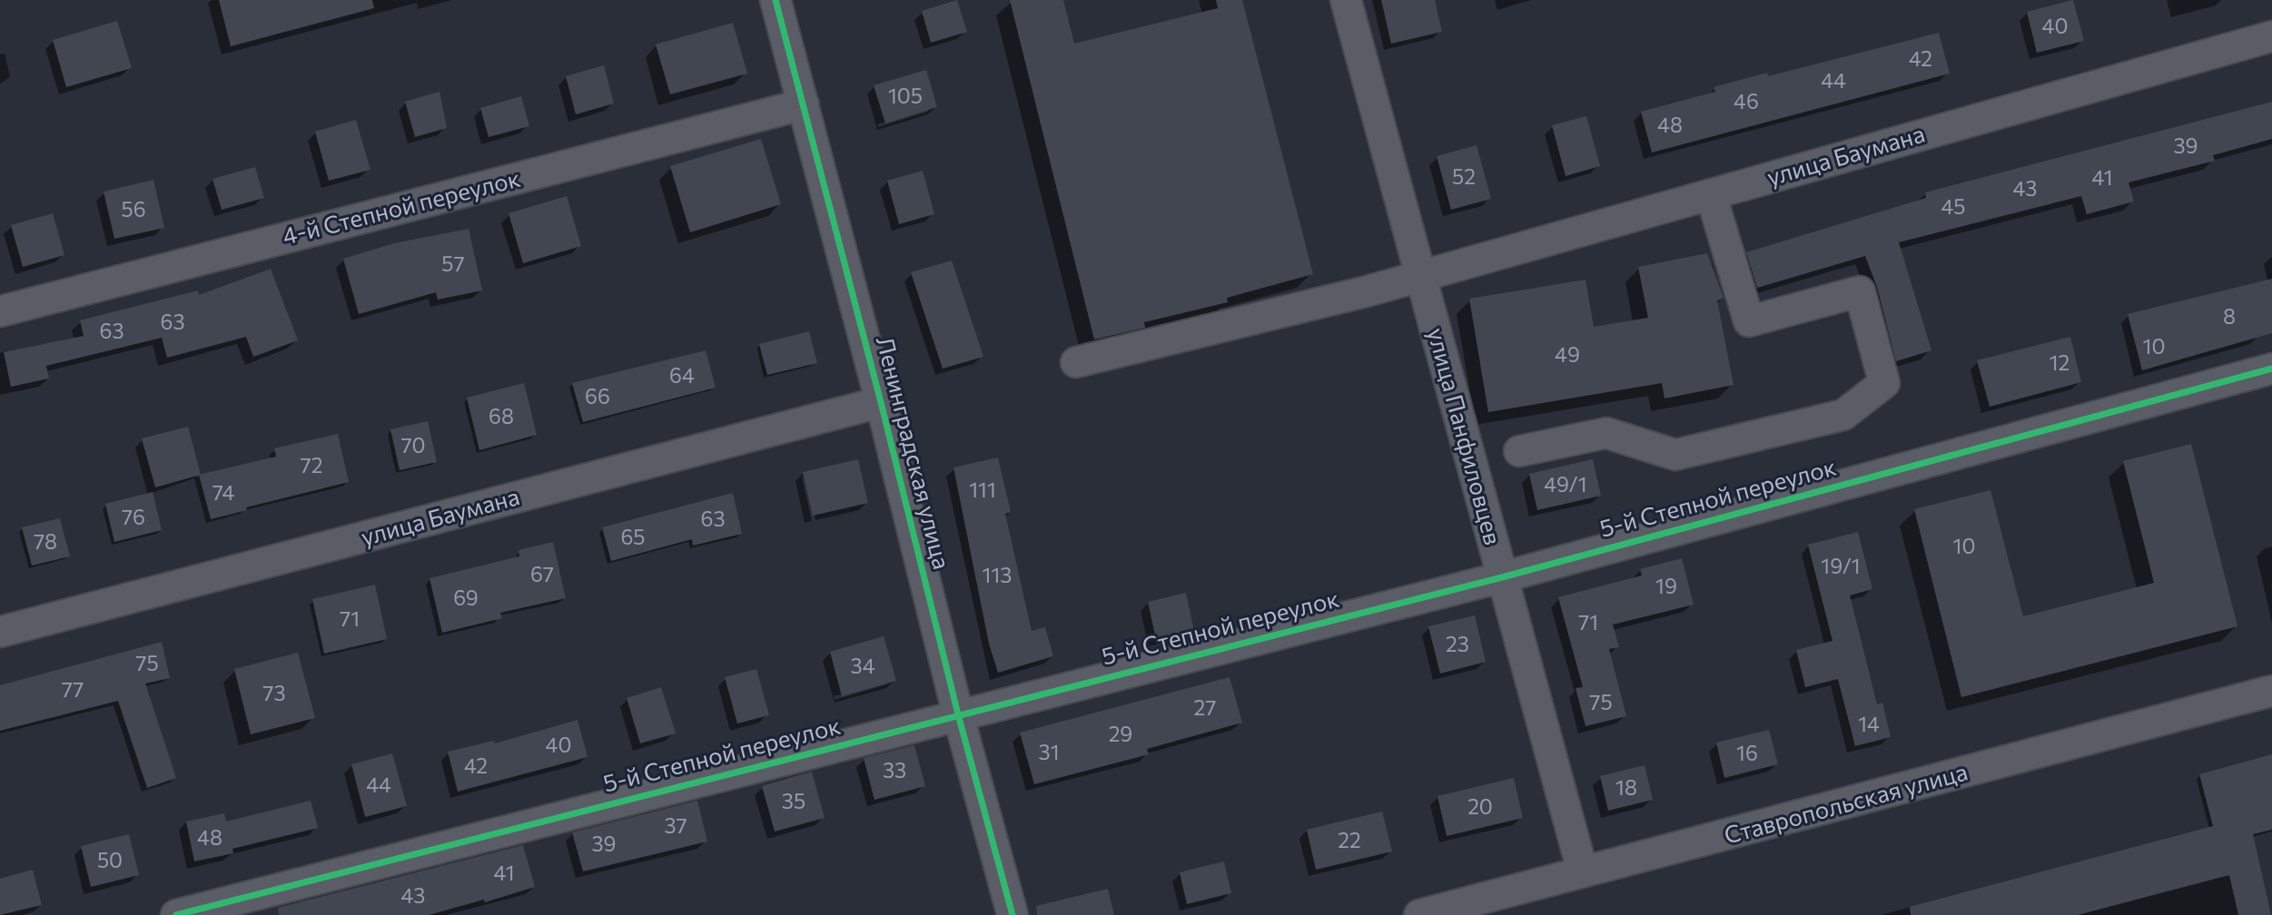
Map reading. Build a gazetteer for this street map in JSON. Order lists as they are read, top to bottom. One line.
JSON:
{"streets":{"street":["улица Баумана","4-й Степной переулок","улица Панфиловцев","Ленинградская улица","5-й Степной переулок","Ставропольская улица"]},"crossings":[["улица Баумана","улица Панфиловцев"],["улица Баумана","Ленинградская улица"],["4-й Степной переулок","Ленинградская улица"],["улица Панфиловцев","5-й Степной переулок"],["улица Панфиловцев","Ставропольская улица"],["Ленинградская улица","5-й Степной переулок"]],"house_numbers":["40","42","44","105","46","48","39","52","41","43","45","56","57","8","63","63","10","49","12","64","66","68","70","72","49/1","111","74","76","63","65","78","10","19/1","67","113","19","69","71","71","23","75","34","77","73","75","27","14","29","40","31","16","42","33","44","18","35","20","37","48","22","39","50","41","43"]}
